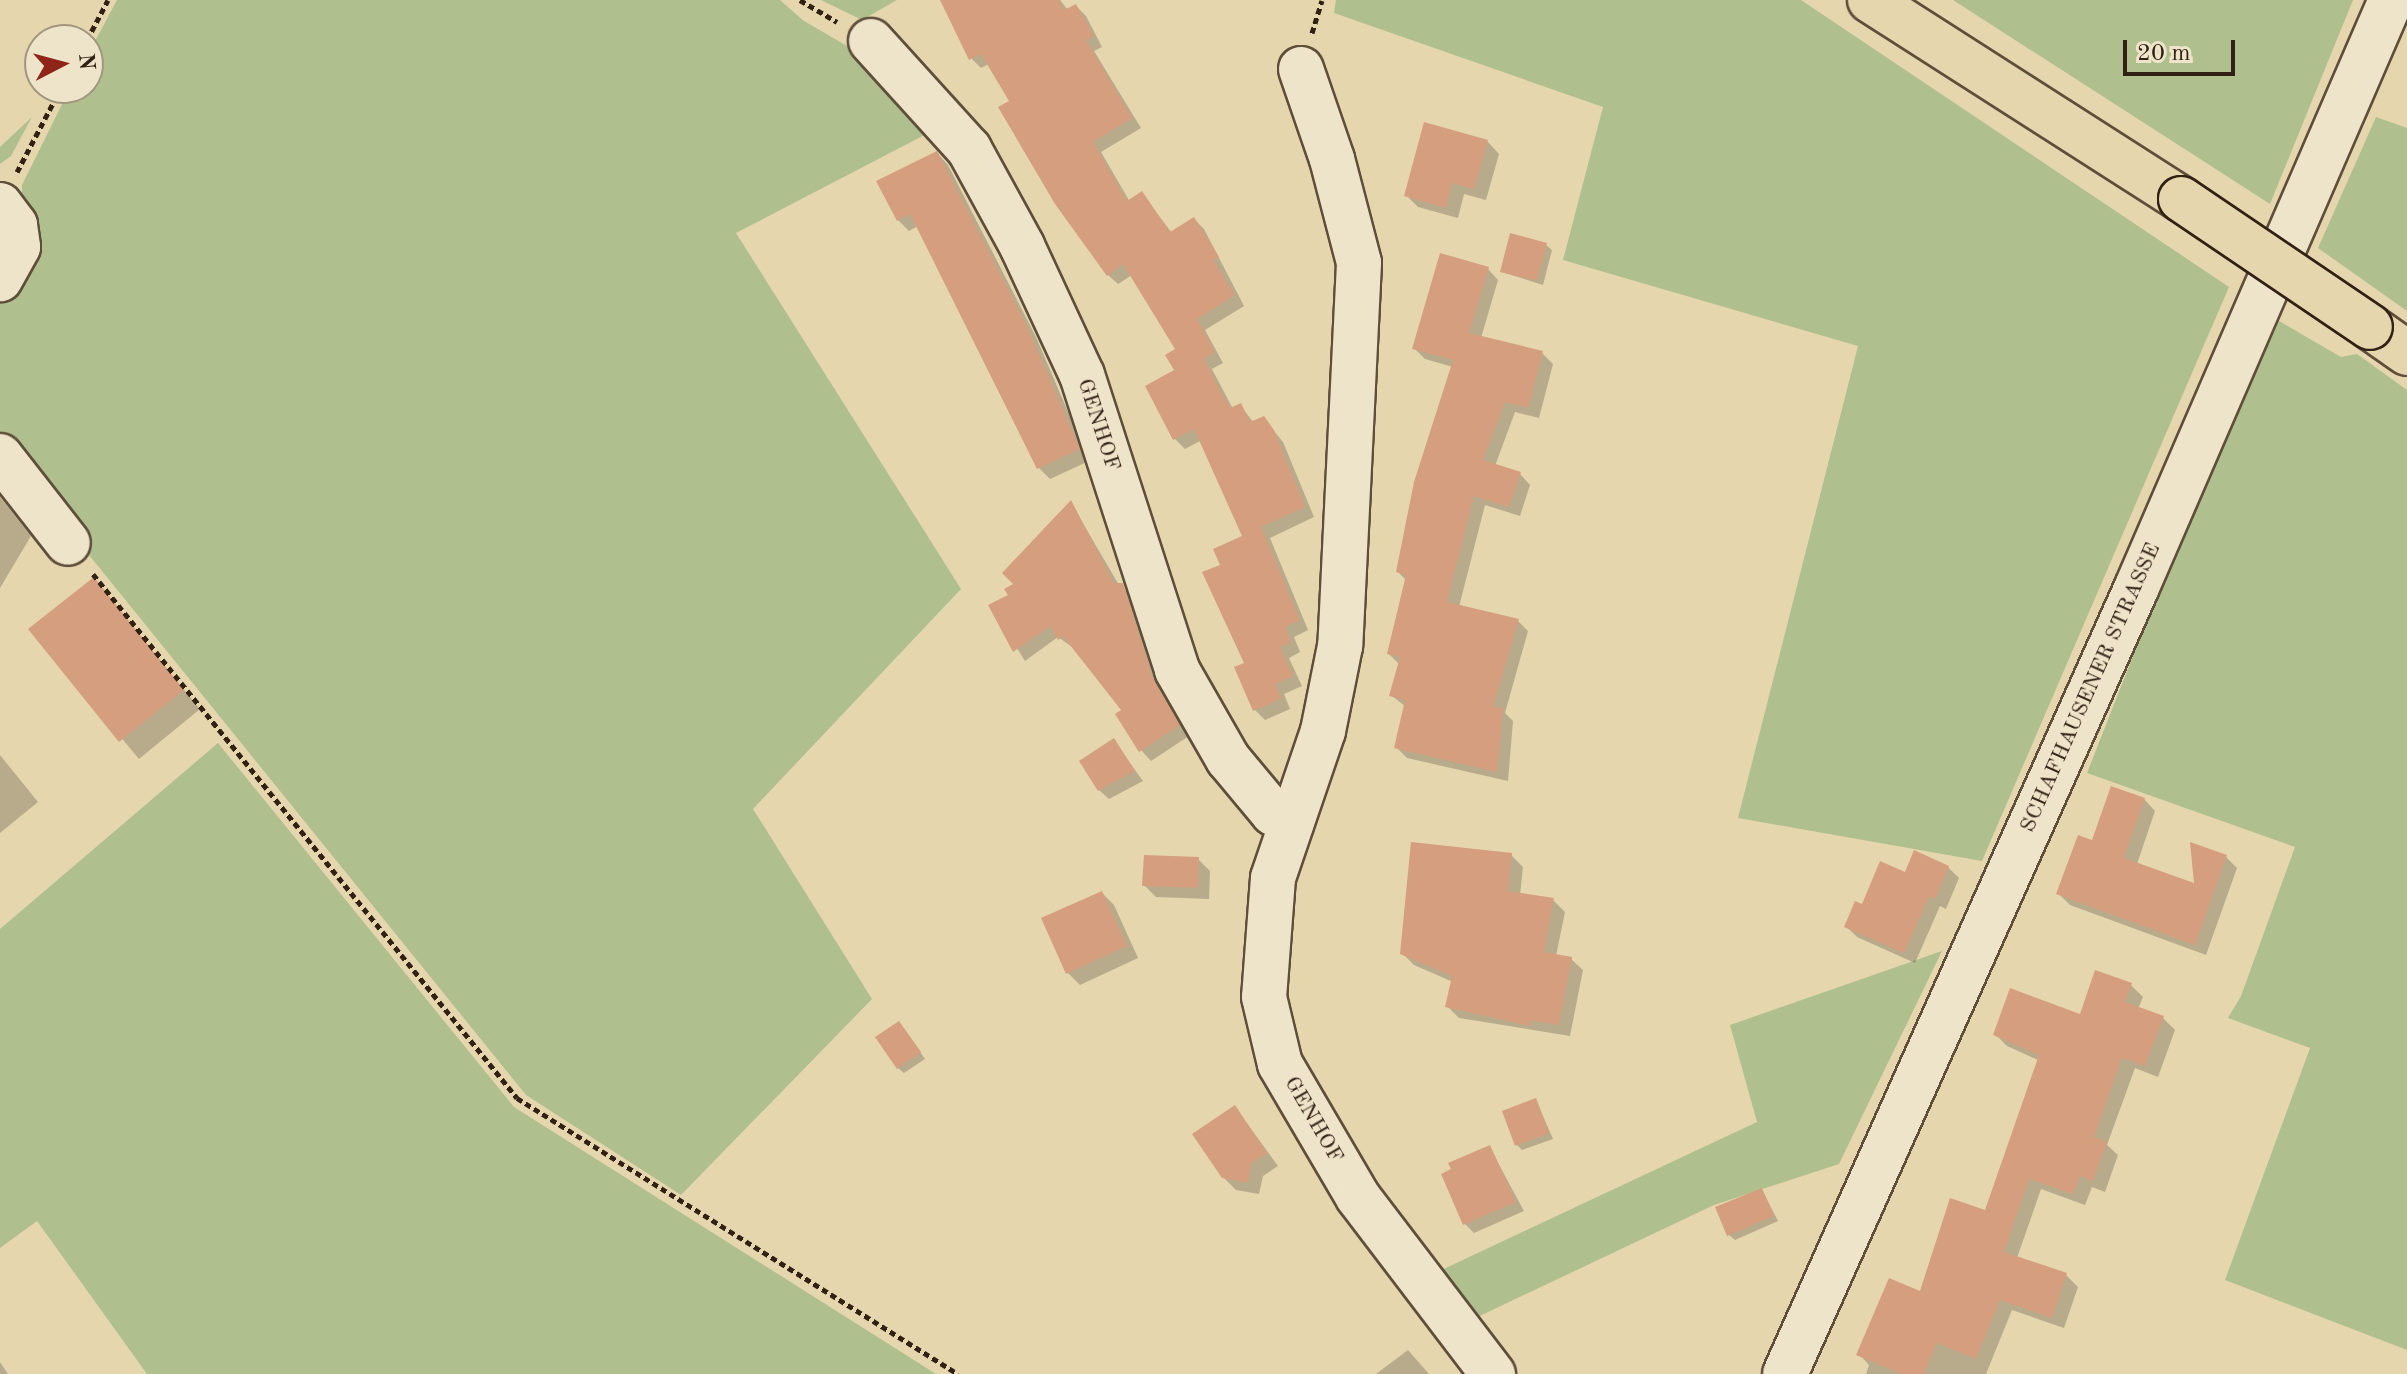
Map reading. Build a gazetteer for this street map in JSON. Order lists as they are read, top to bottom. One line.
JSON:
{"streets":{"street":["GENHOF","SCHAFHAUSENER STRASSE"]},"scale_bar":"20 m","north":"right"}
